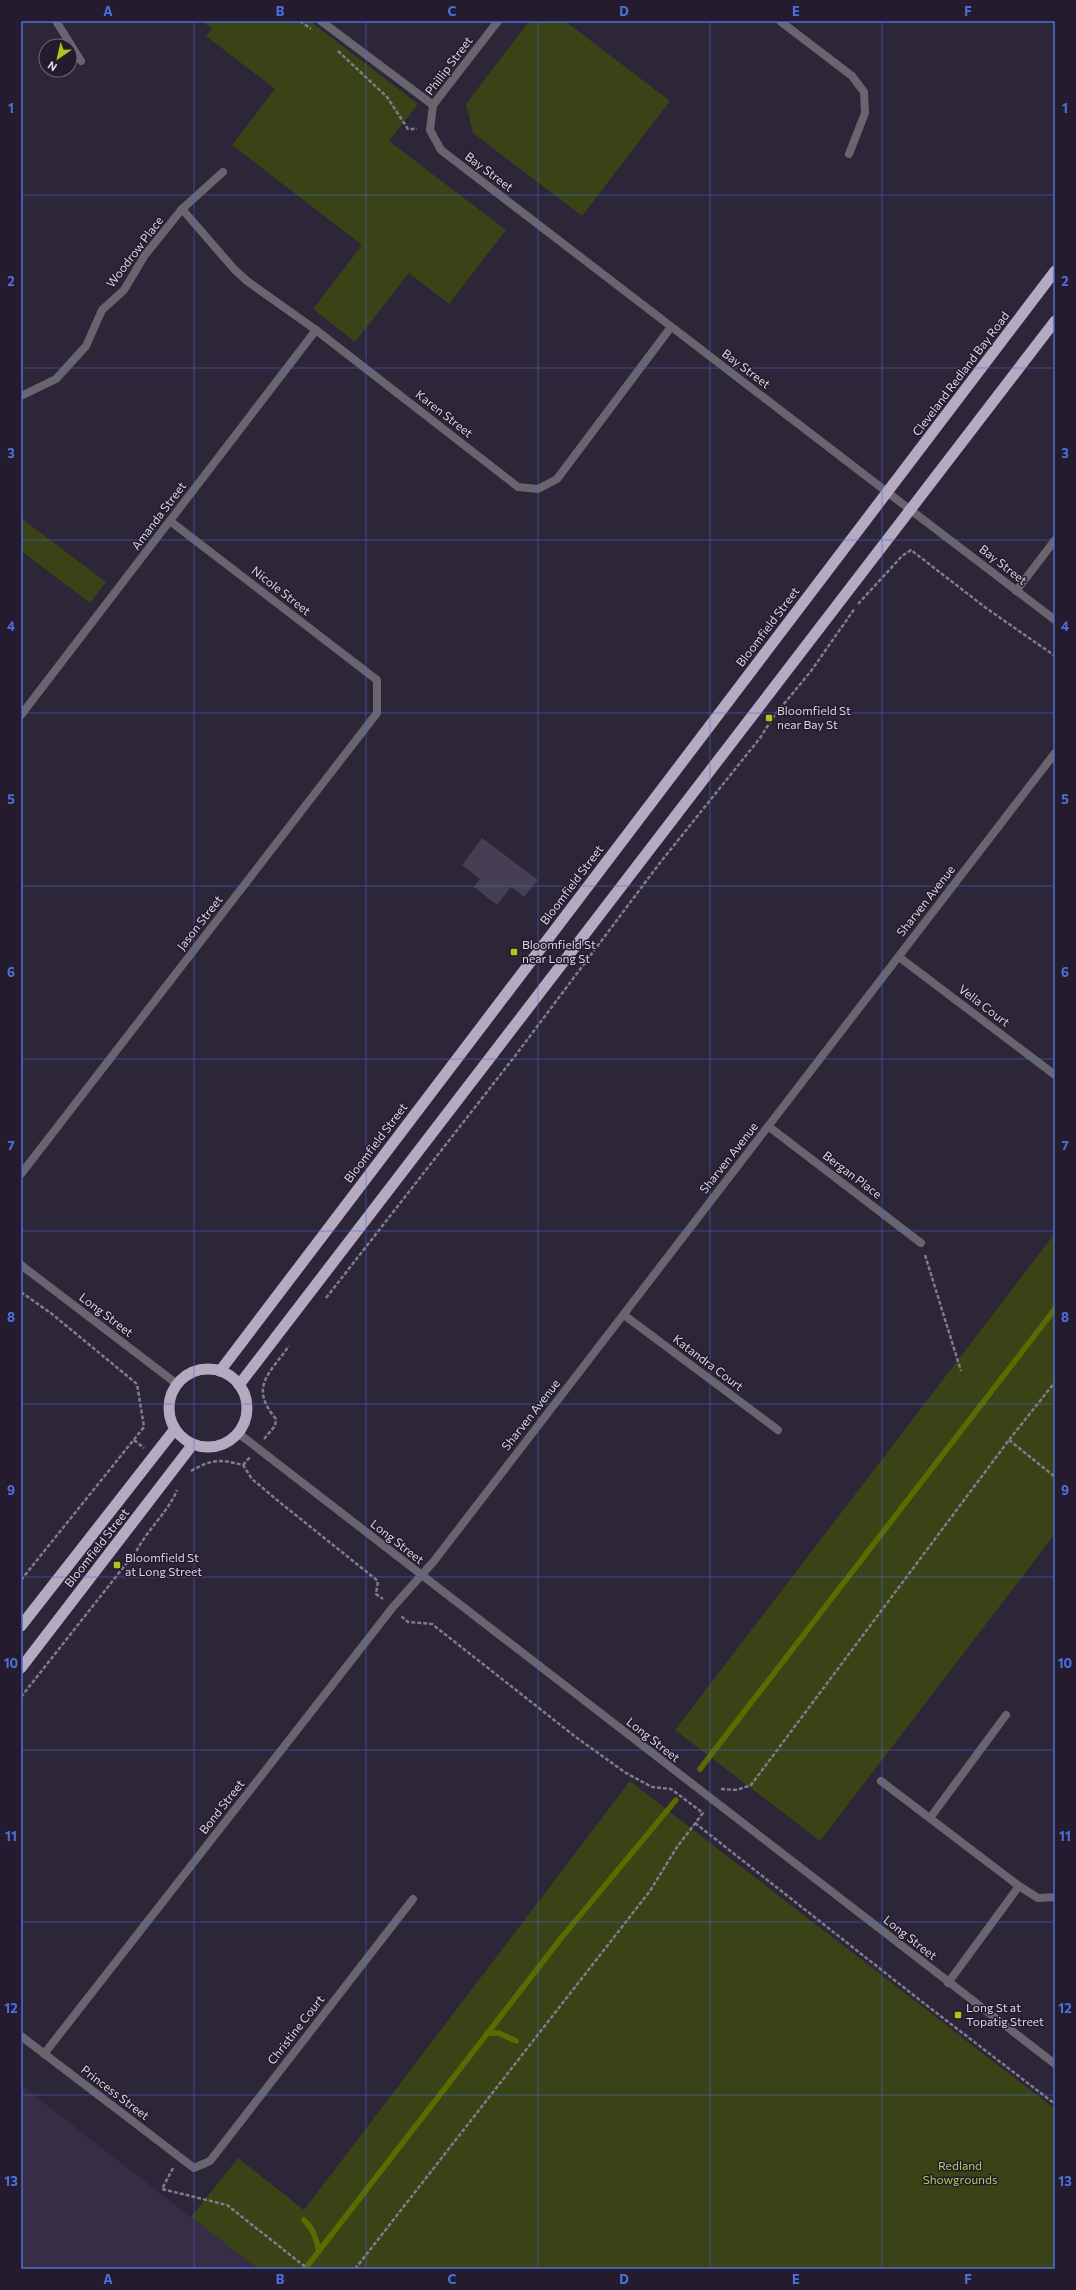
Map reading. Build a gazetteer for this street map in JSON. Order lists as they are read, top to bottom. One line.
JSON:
{"streets":{"highway":["Cleveland Redland Bay Road","Bloomfield Street"],"street":["Phillip Street","Bay Street","Woodrow Place","Karen Street","Amanda Street","Nicole Street","Sharven Avenue","Jason Street","Vella Court","Bergan Place","Long Street","Katandra Court","Bond Street","Christine Court","Princess Street"]},"crossings":[["Phillip Street","Bay Street"],["Bay Street","Cleveland Redland Bay Road"],["Bay Street","Karen Street"],["Bay Street","Bloomfield Street"],["Woodrow Place","Karen Street"],["Cleveland Redland Bay Road","Bloomfield Street"],["Karen Street","Amanda Street"],["Amanda Street","Nicole Street"],["Nicole Street","Jason Street"],["Bloomfield Street","Long Street"],["Sharven Avenue","Vella Court"],["Sharven Avenue","Bergan Place"],["Sharven Avenue","Long Street"],["Sharven Avenue","Katandra Court"],["Sharven Avenue","Bond Street"],["Long Street","Bond Street"],["Bond Street","Princess Street"],["Christine Court","Princess Street"]],"parks":["Redland Showgrounds"],"places":{"transit":["Bloomfield St near Bay St","Bloomfield St near Long St","Bloomfield St at Long Street","Long St at Topatig Street"]},"north":"bottom left","grid":{"columns":["A","B","C","D","E","F"],"rows":["1","2","3","4","5","6","7","8","9","10","11","12","13"]}}
